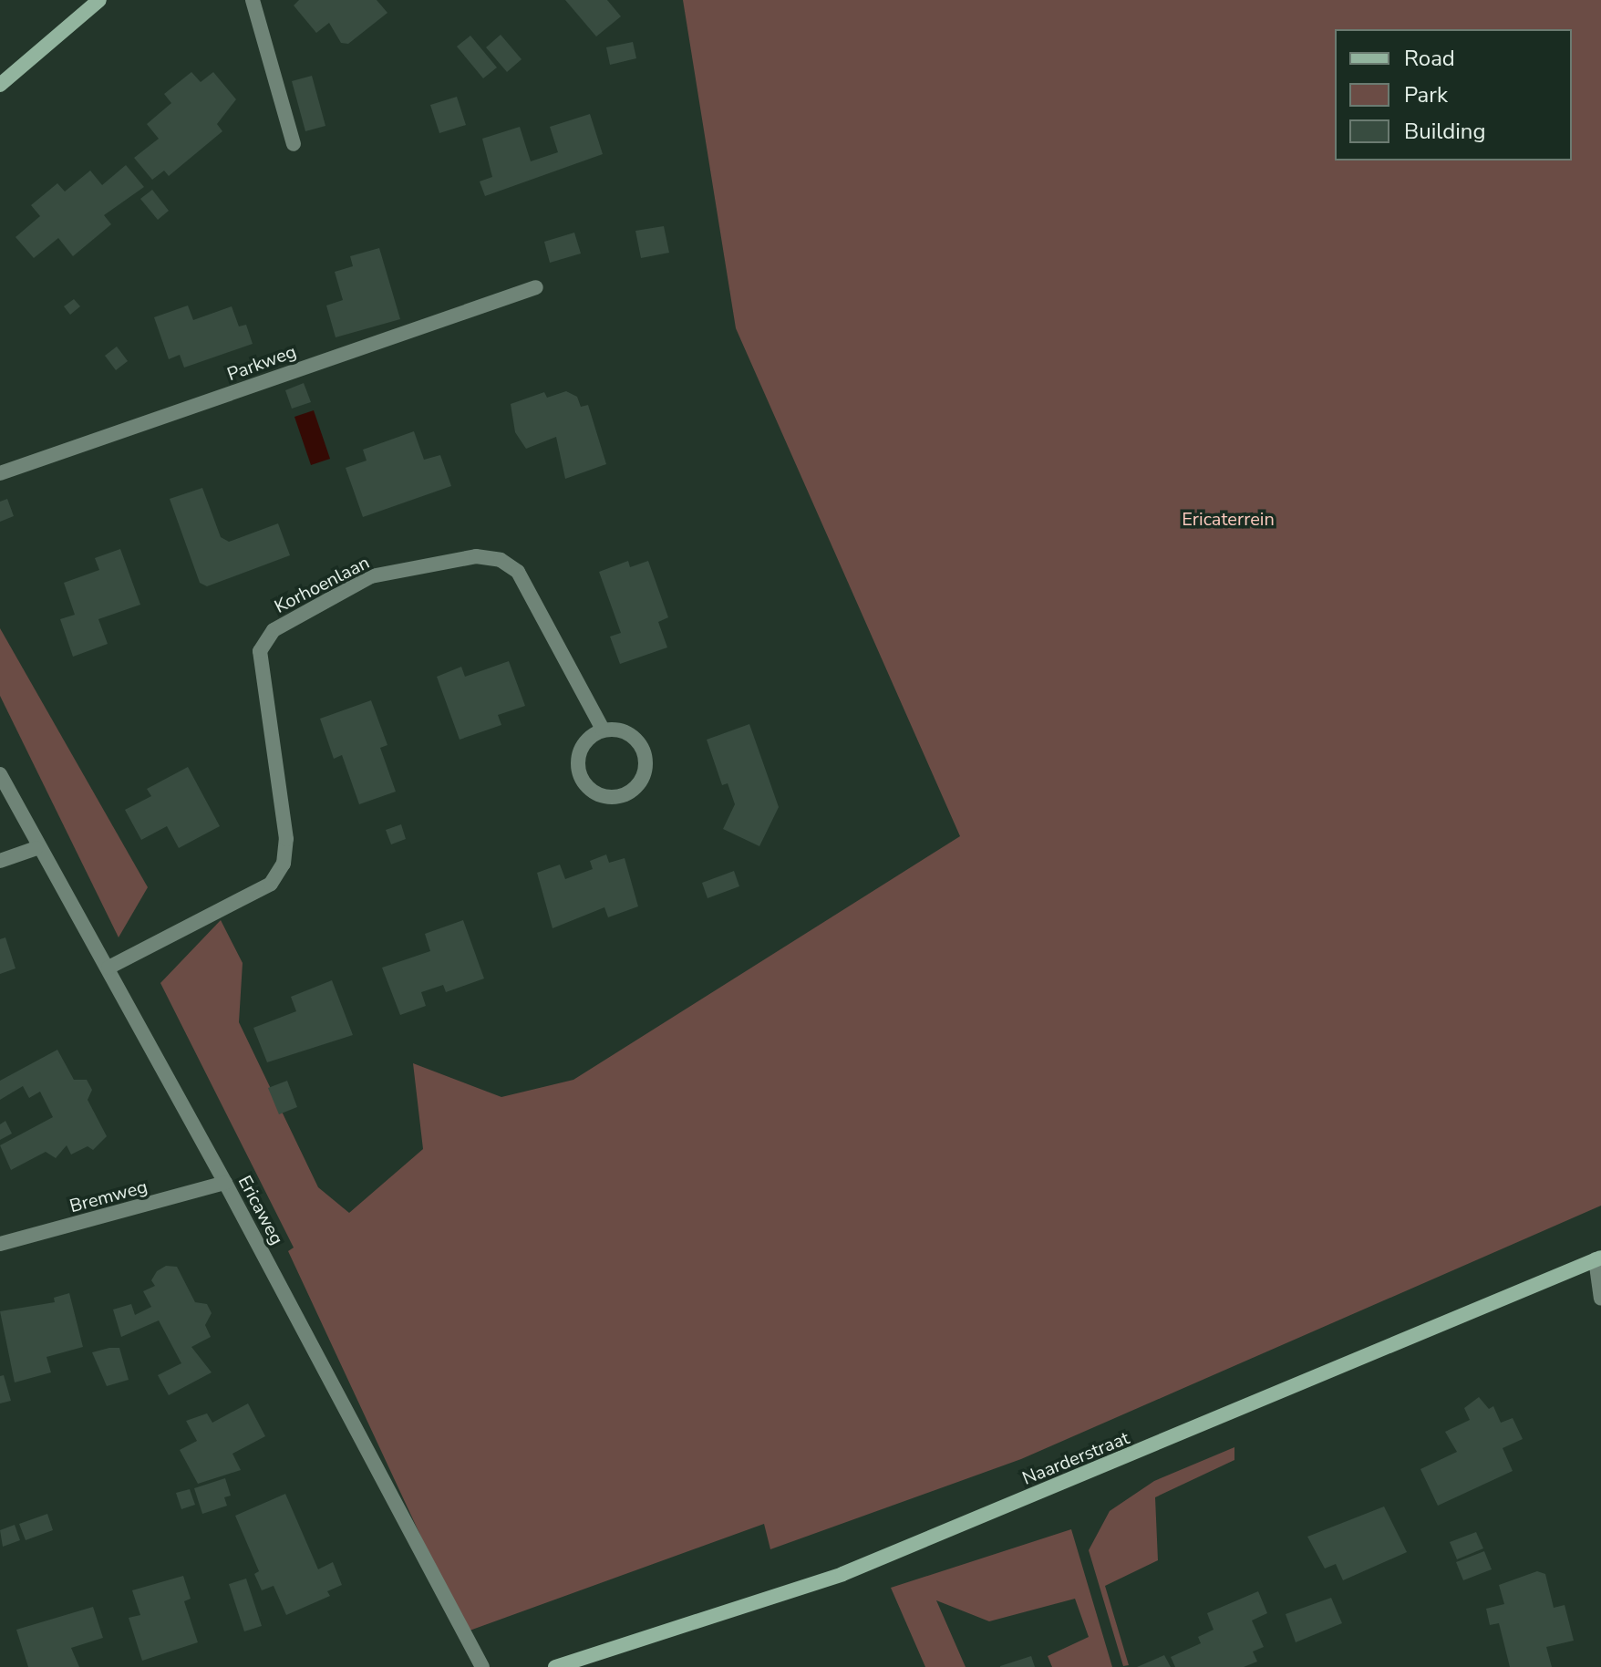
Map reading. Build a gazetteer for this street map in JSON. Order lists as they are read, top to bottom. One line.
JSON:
{"streets":{"street":["Parkweg","Korhoenlaan","Bremweg","Ericaweg","Naarderstraat"]},"crossings":[["Korhoenlaan","Ericaweg"],["Bremweg","Ericaweg"]],"parks":["Ericaterrein"],"legend":["Road","Park","Building"]}
